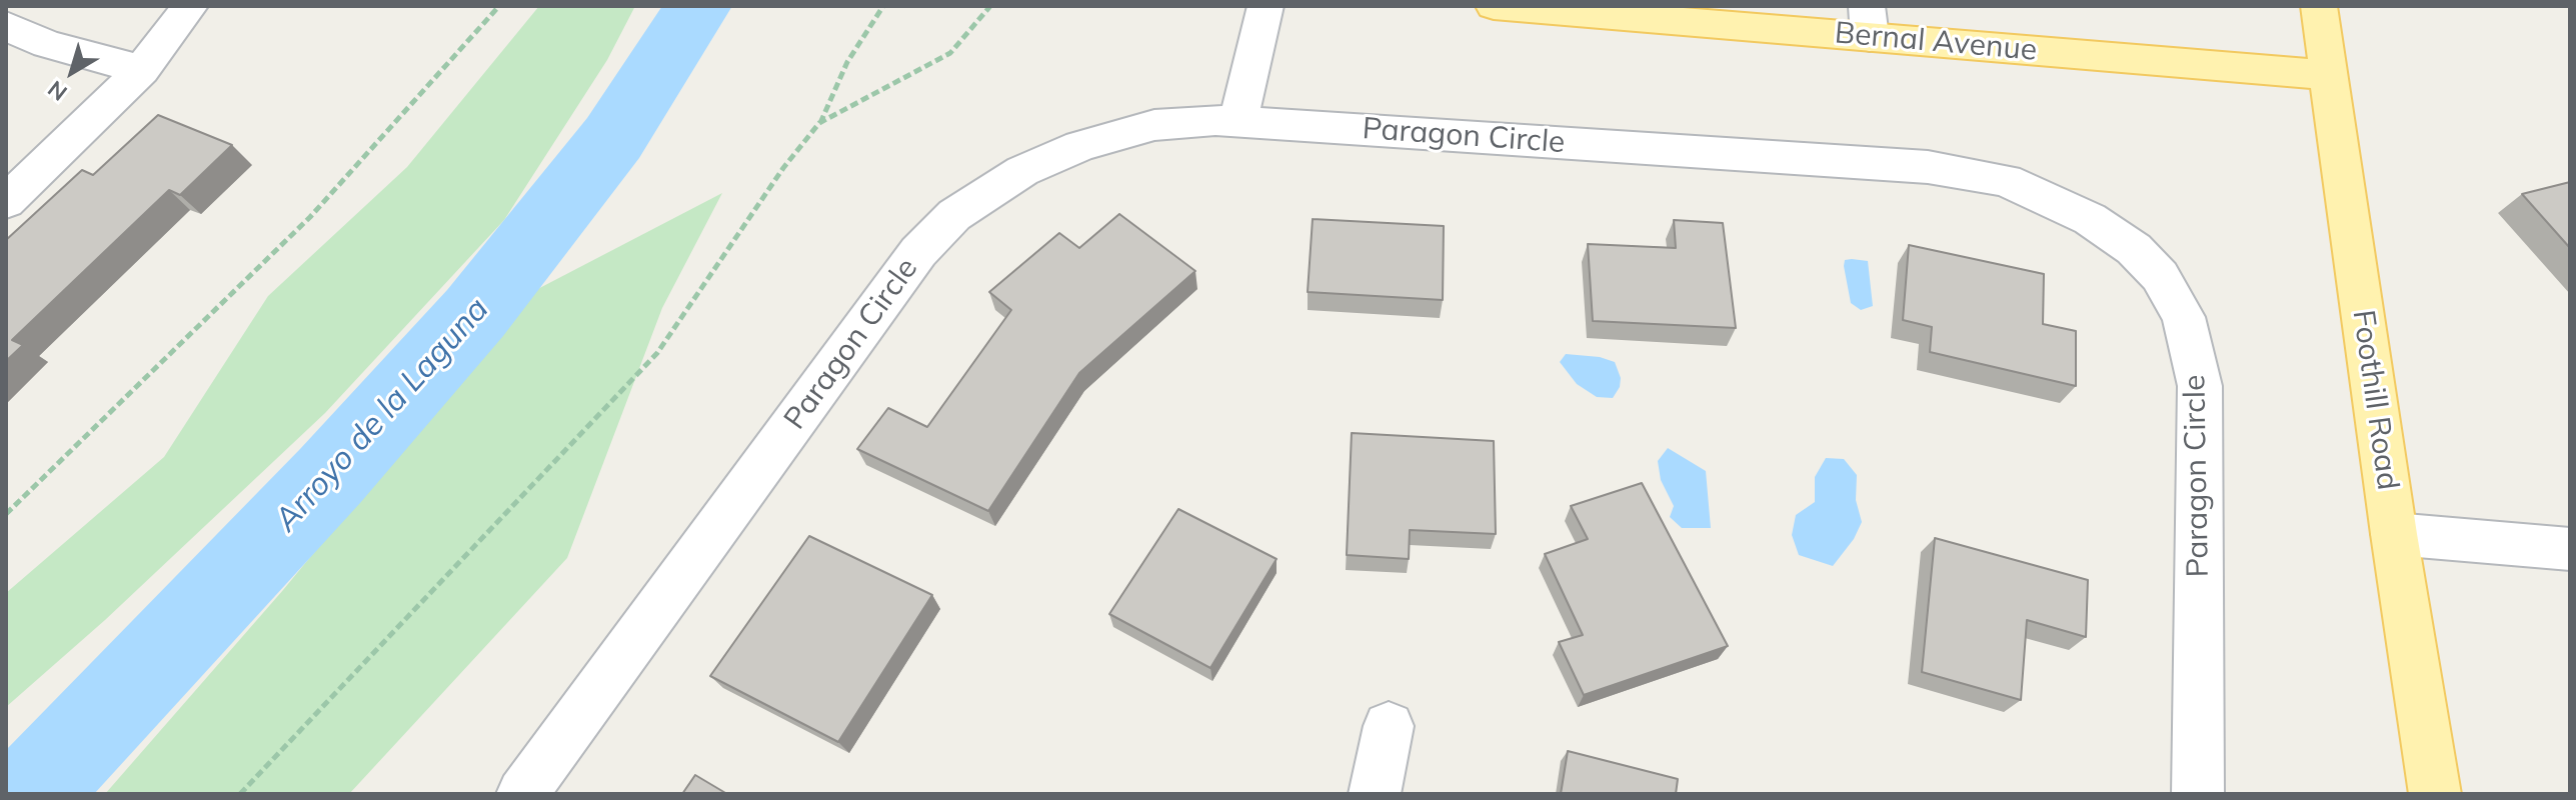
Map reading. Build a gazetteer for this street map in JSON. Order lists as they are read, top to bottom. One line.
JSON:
{"streets":{"main road":["Bernal Avenue","Foothill Road"],"street":["Paragon Circle"]},"crossings":[["Bernal Avenue","Foothill Road"]],"water":["Arroyo de la Laguna"],"north":"bottom left"}
